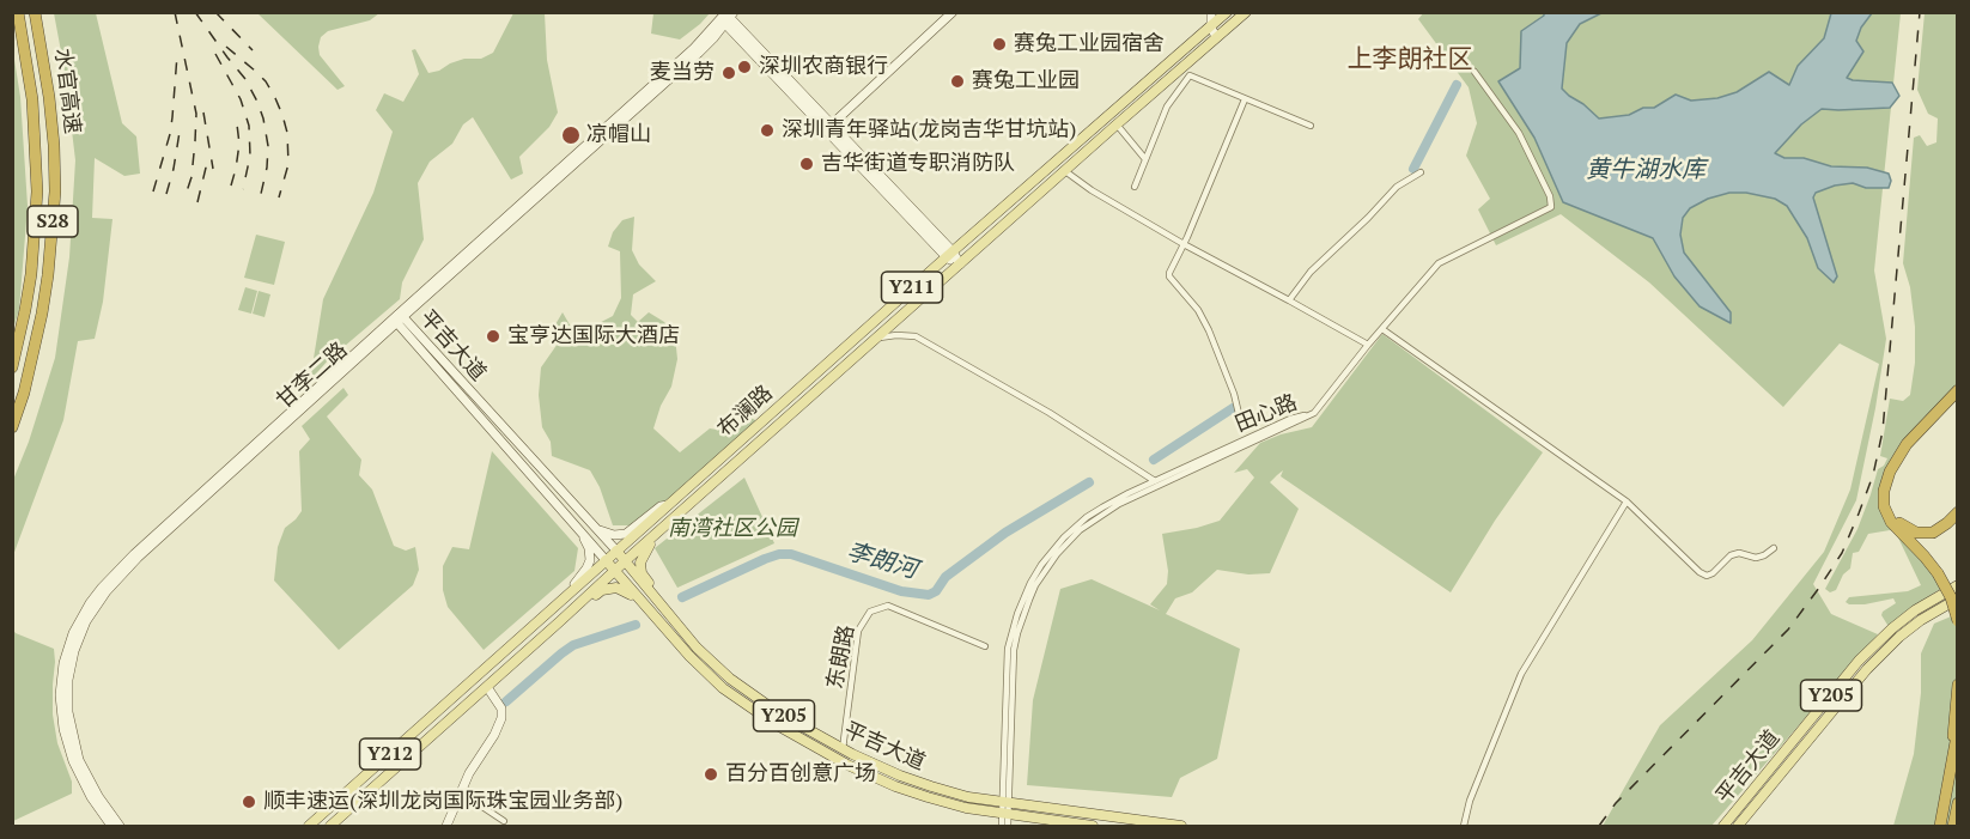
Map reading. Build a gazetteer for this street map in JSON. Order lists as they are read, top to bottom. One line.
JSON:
{"streets":{"highway":["水官高速","S28"],"main road":["Y211","平吉大道","甘李二路","布澜路","Y205","Y212"],"street":["田心路","东朗路"]},"crossings":[["平吉大道","甘李二路"],["平吉大道","布澜路"],["平吉大道","田心路"],["平吉大道","东朗路"]],"districts":["上李朗社区"],"water":["黄牛湖水库","李朗河"],"parks":["南湾社区公园"],"places":["赛兔工业园宿舍","深圳农商银行","麦当劳","赛兔工业园","深圳青年驿站(龙岗吉华甘坑站)","凉帽山","吉华街道专职消防队","宝亨达国际大酒店","百分百创意广场","顺丰速运(深圳龙岗国际珠宝园业务部)"]}
